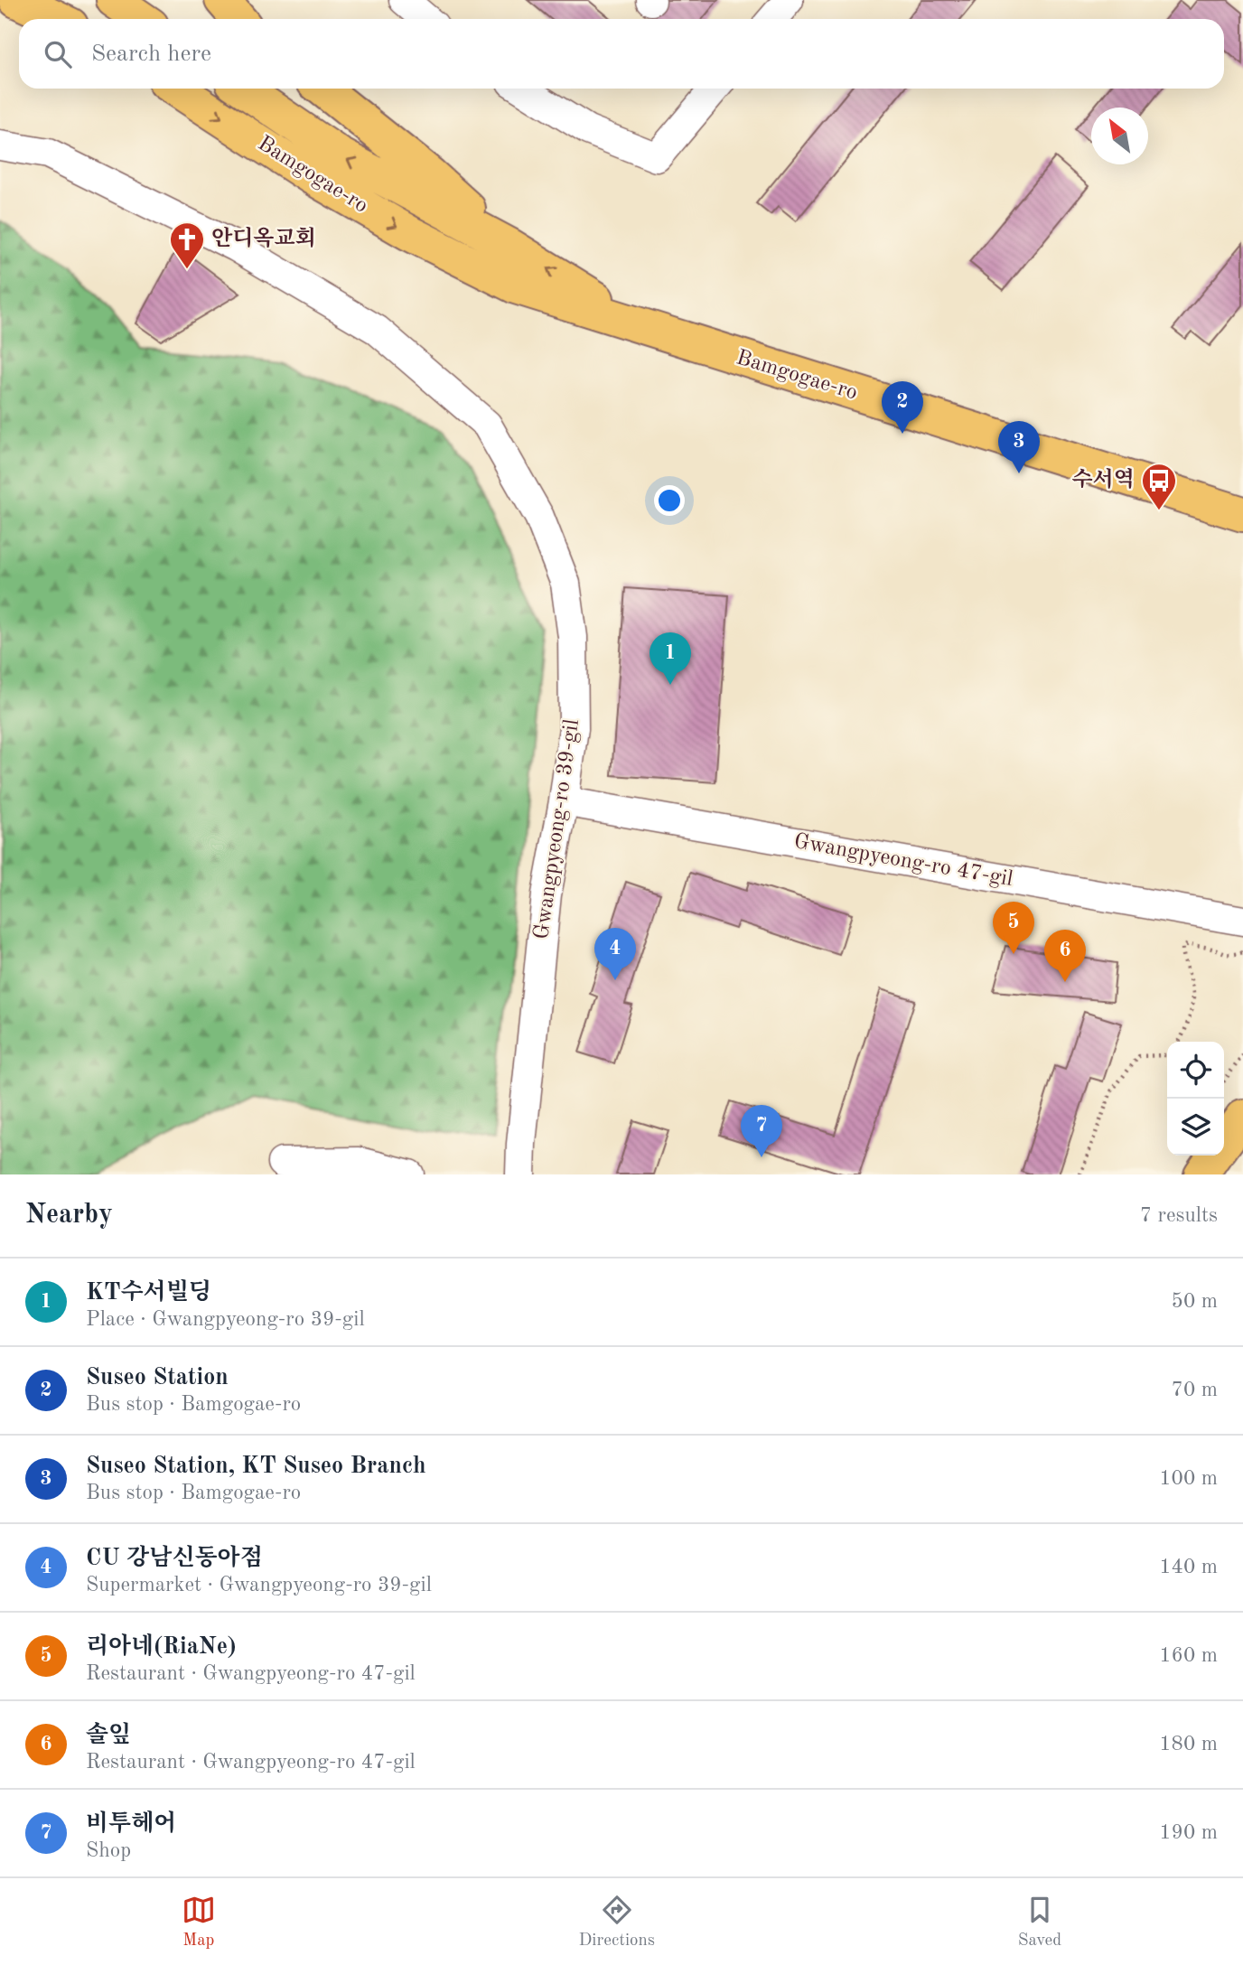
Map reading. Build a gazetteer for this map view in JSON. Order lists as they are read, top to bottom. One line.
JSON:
{"streets":{"main road":["Bamgogae-ro"],"street":["Gwangpyeong-ro 39-gil","Gwangpyeong-ro 47-gil"]},"crossings":[["Gwangpyeong-ro 39-gil","Gwangpyeong-ro 47-gil"]],"places":{"church":["안디옥교회"],"bus stop":["수서역"]},"north":"top left","page":{"search":"Search here","pins":["2","3","1","5","4","6","7"],"heading":["Nearby","7 results"],"list":[{"mark":"1","name":"KT수서빌딩","note":"Place · Gwangpyeong-ro 39-gil","value":"50 m"},{"mark":"2","name":"Suseo Station","note":"Bus stop · Bamgogae-ro","value":"70 m"},{"mark":"3","name":"Suseo Station, KT Suseo Branch","note":"Bus stop · Bamgogae-ro","value":"100 m"},{"mark":"4","name":"CU 강남신동아점","note":"Supermarket · Gwangpyeong-ro 39-gil","value":"140 m"},{"mark":"5","name":"리아네(RiaNe)","note":"Restaurant · Gwangpyeong-ro 47-gil","value":"160 m"},{"mark":"6","name":"솔잎","note":"Restaurant · Gwangpyeong-ro 47-gil","value":"180 m"},{"mark":"7","name":"비투헤어","note":"Shop","value":"190 m"}],"nav":["Map","Directions","Saved"]}}
